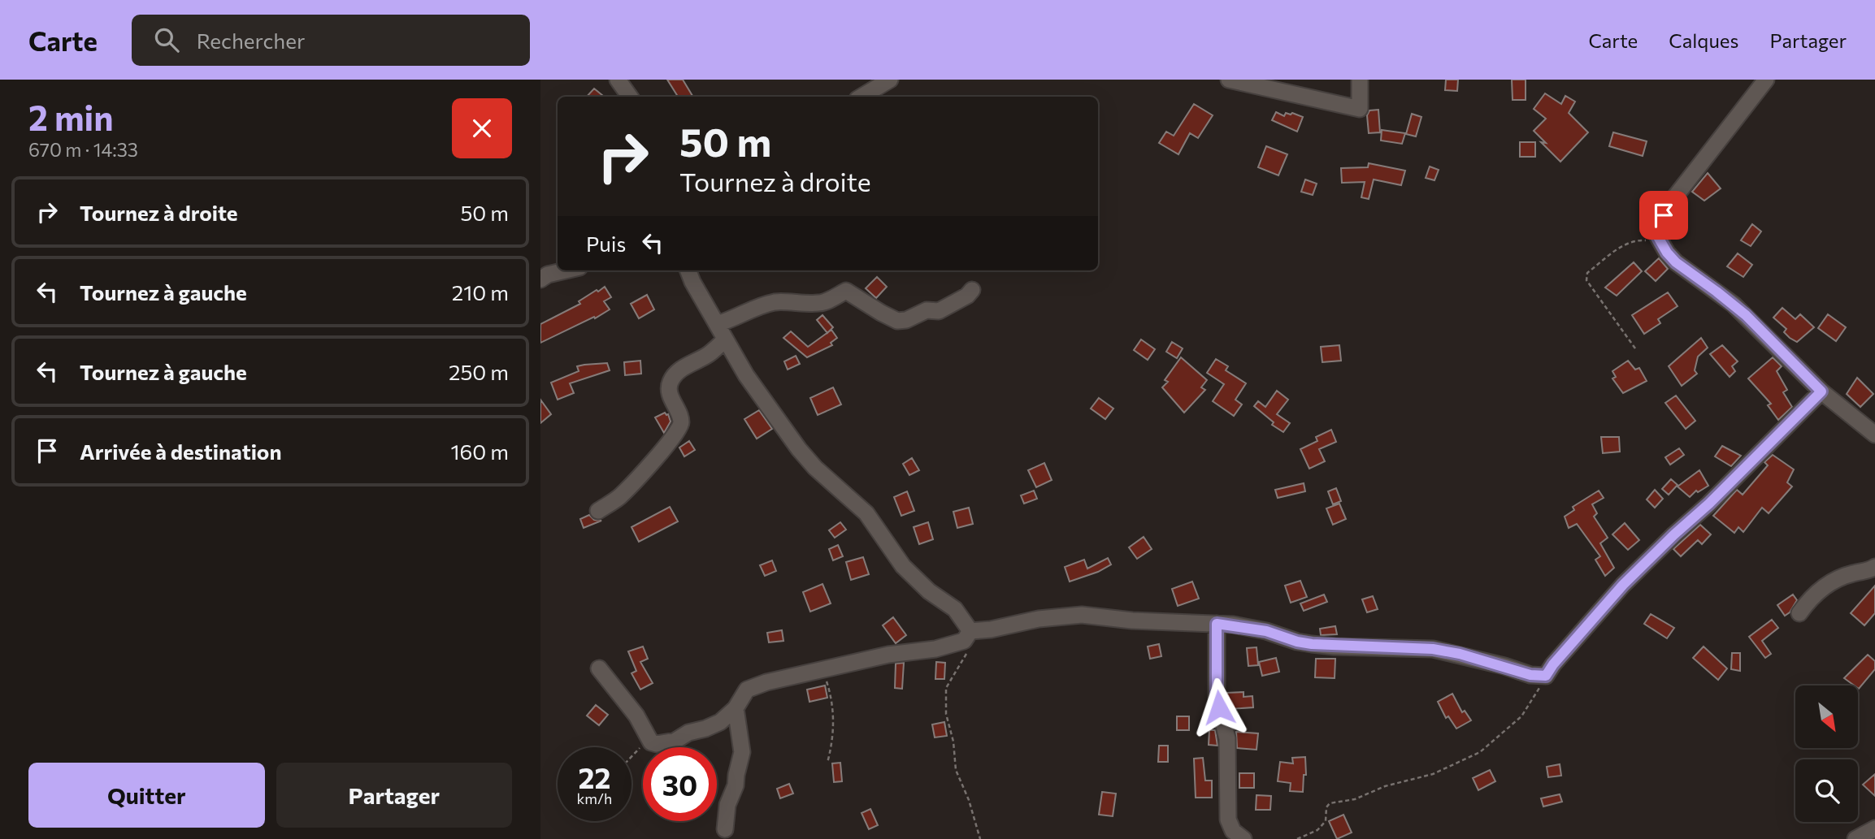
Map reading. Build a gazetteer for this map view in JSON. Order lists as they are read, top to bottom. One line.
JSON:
{"north":"bottom right","page":{"header":"Carte","search":"Rechercher","nav":["Carte","Calques","Partager"],"heading":["2 min","670 m · 14:33"],"turn":["50 m","Tournez à droite"],"list":[{"name":"Tournez à droite","value":"50 m"},{"name":"Tournez à gauche","value":"210 m"},{"name":"Tournez à gauche","value":"250 m"},{"name":"Arrivée à destination","value":"160 m"}],"then":"Puis","speed":"22 km/h","limit":"30","buttons":["Quitter","Partager"]}}
